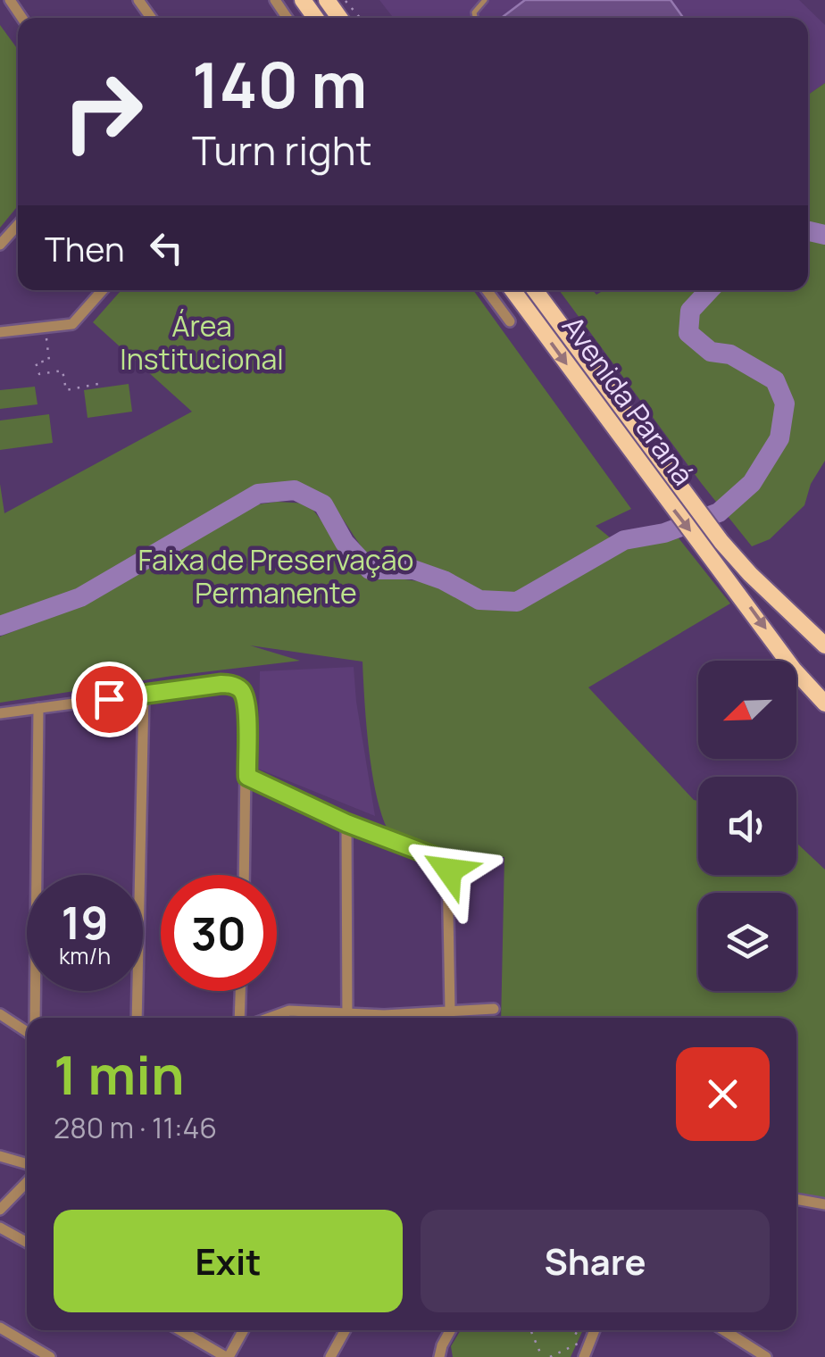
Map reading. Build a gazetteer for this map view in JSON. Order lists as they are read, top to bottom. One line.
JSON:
{"streets":{"main road":["Avenida Paraná"]},"parks":["Área Institucional","Faixa de Preservação Permanente"],"north":"bottom left","page":{"turn":["140 m","Turn right"],"then":"Then","speed":"19 km/h","limit":"30","heading":["1 min","280 m · 11:46"],"buttons":["Exit","Share"]}}
